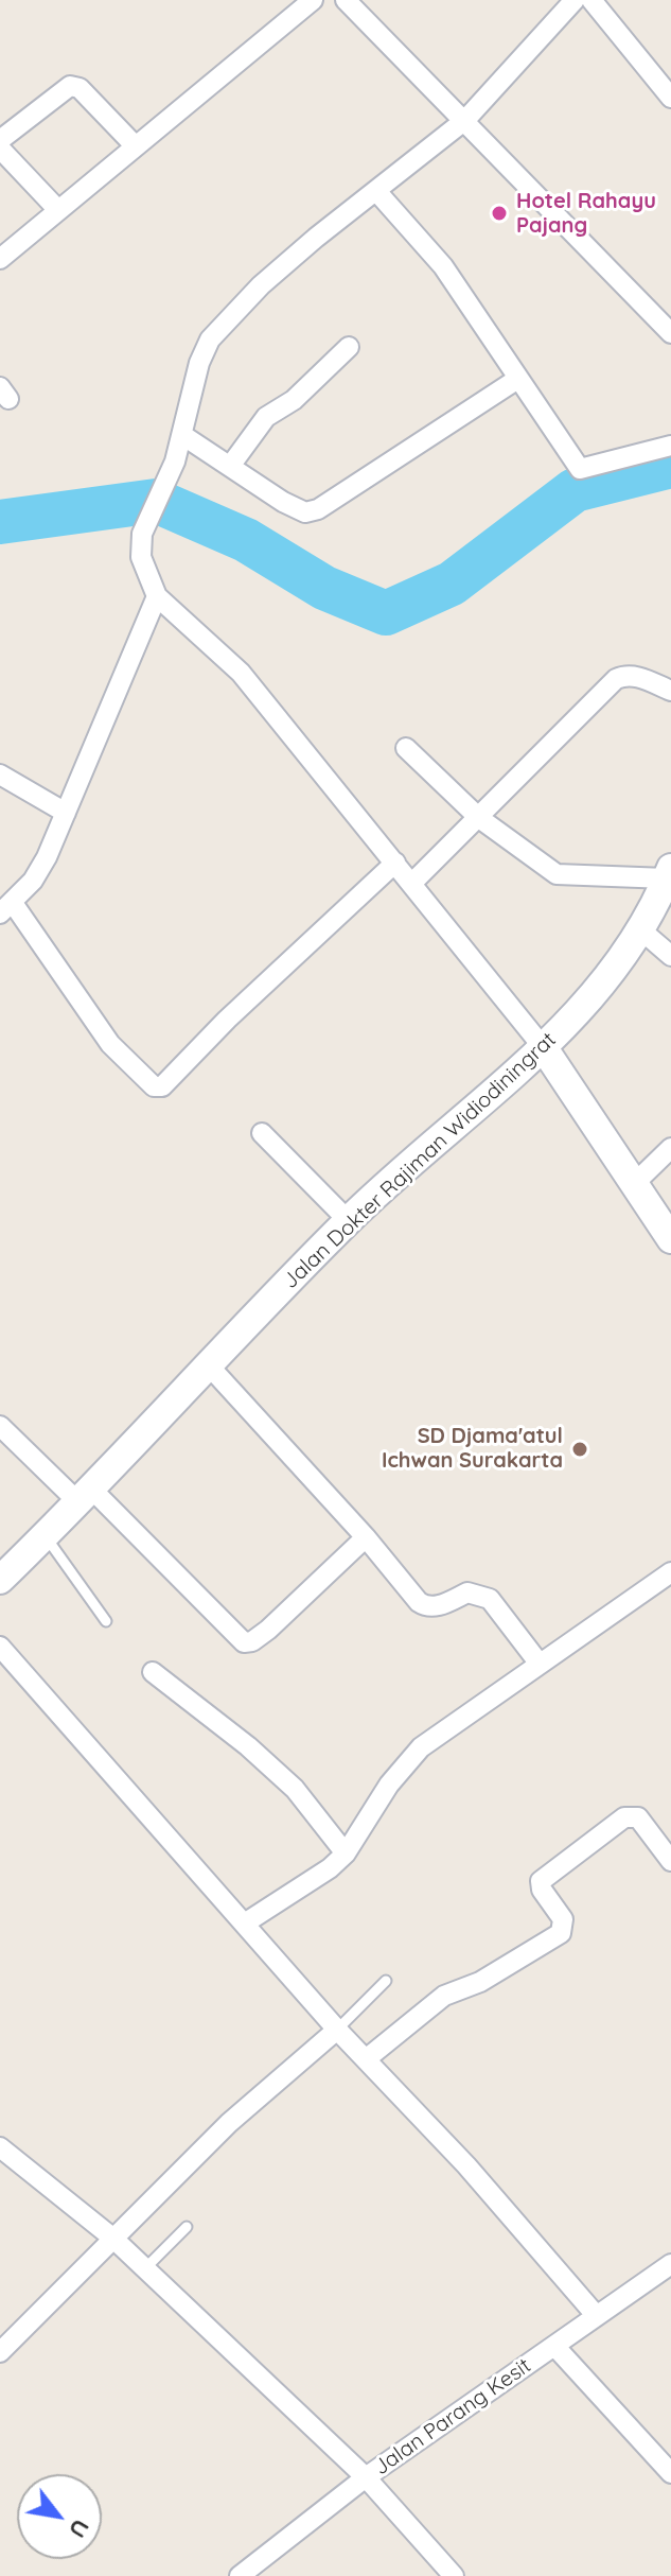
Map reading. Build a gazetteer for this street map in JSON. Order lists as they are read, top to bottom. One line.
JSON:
{"streets":{"main road":["Jalan Dokter Rajiman Widiodiningrat"],"street":["Jalan Parang Kesit"]},"places":["Hotel Rahayu Pajang","SD Djama'atul Ichwan Surakarta"],"north":"bottom right"}
